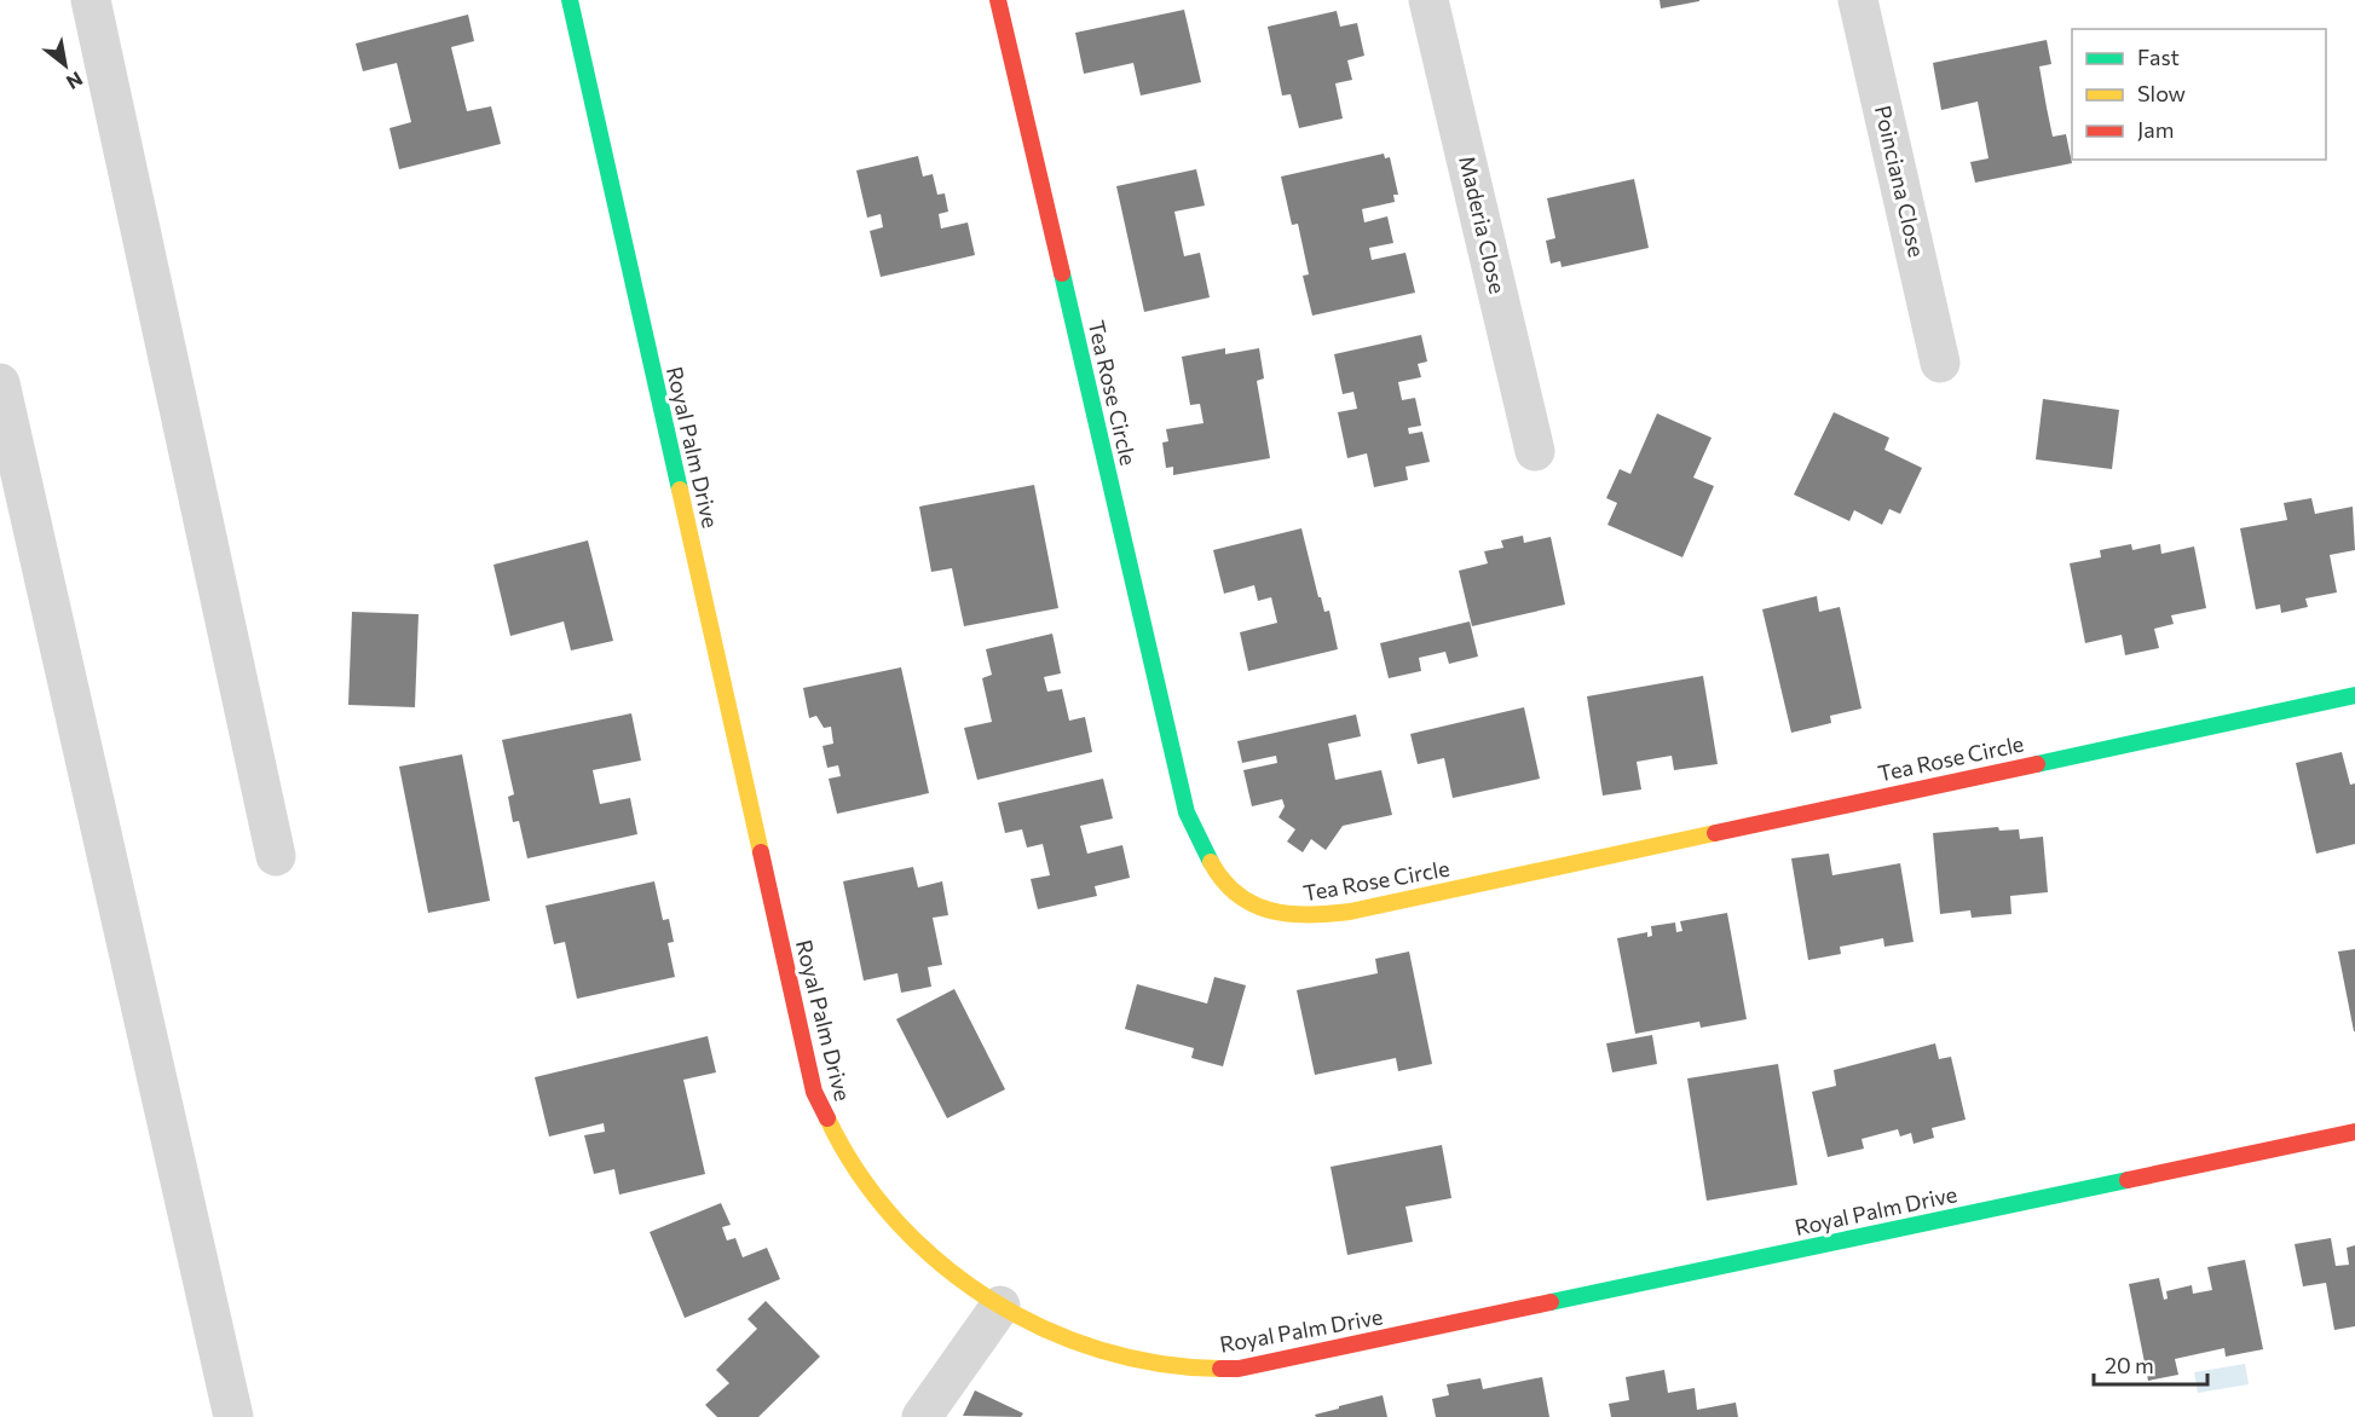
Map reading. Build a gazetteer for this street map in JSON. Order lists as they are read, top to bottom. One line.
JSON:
{"streets":{"street":["Poinciana Close","Maderia Close","Tea Rose Circle","Royal Palm Drive"]},"legend":["Fast","Slow","Jam"],"scale_bar":"20 m","north":"bottom right"}
